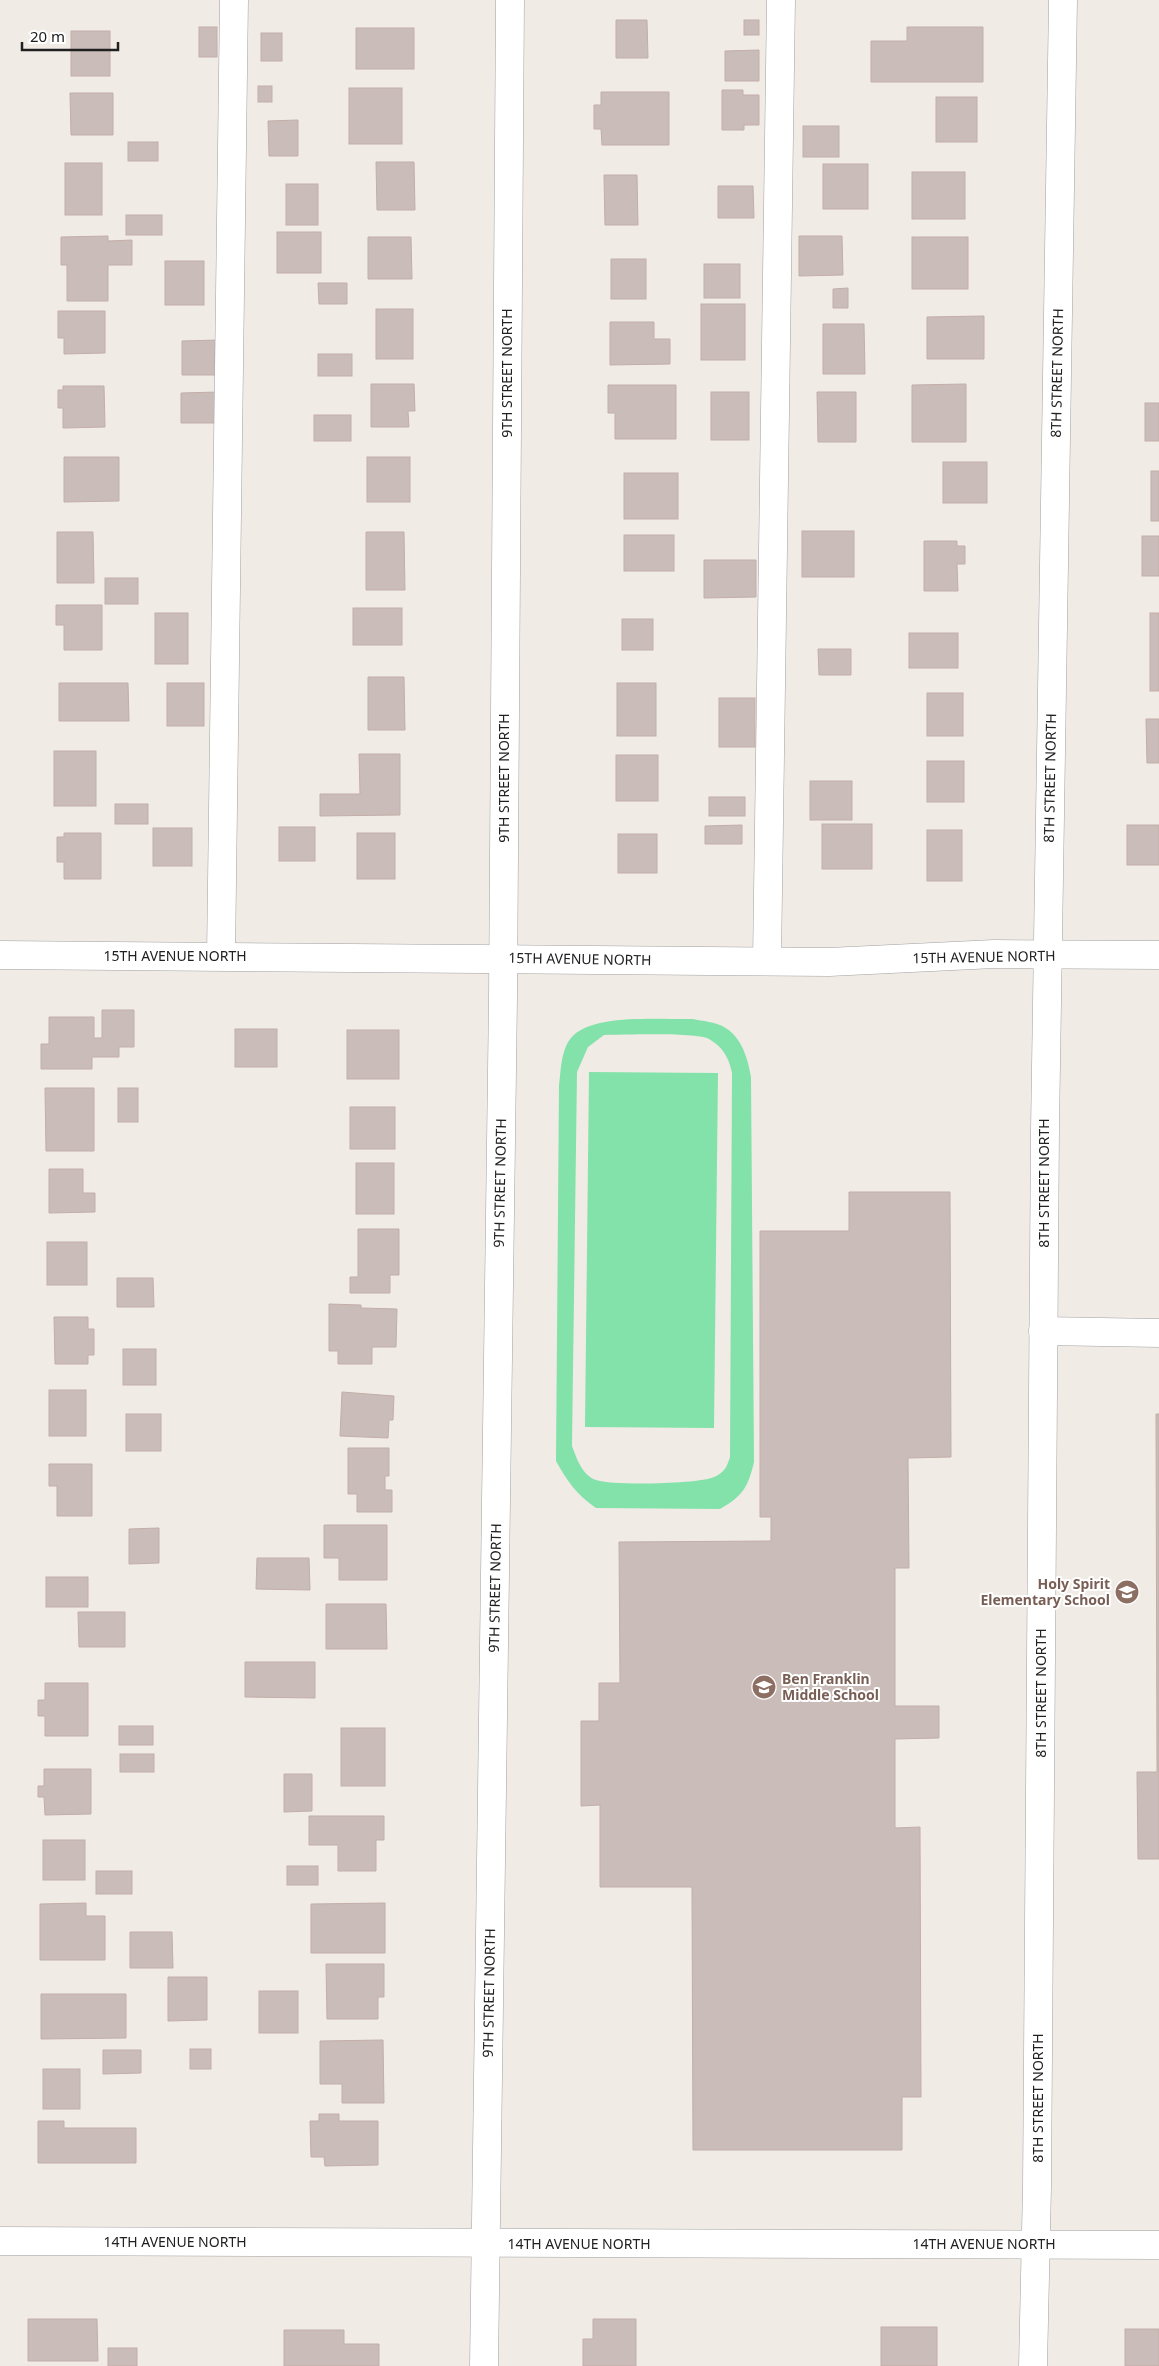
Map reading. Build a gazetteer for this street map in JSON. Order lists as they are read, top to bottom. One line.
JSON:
{"streets":{"street":["9TH STREET NORTH","8TH STREET NORTH","15TH AVENUE NORTH","14TH AVENUE NORTH"]},"crossings":[["9TH STREET NORTH","15TH AVENUE NORTH"],["9TH STREET NORTH","14TH AVENUE NORTH"],["8TH STREET NORTH","15TH AVENUE NORTH"],["8TH STREET NORTH","14TH AVENUE NORTH"]],"places":{"school or university":["Holy Spirit Elementary School","Ben Franklin Middle School"]},"scale_bar":"20 m"}
